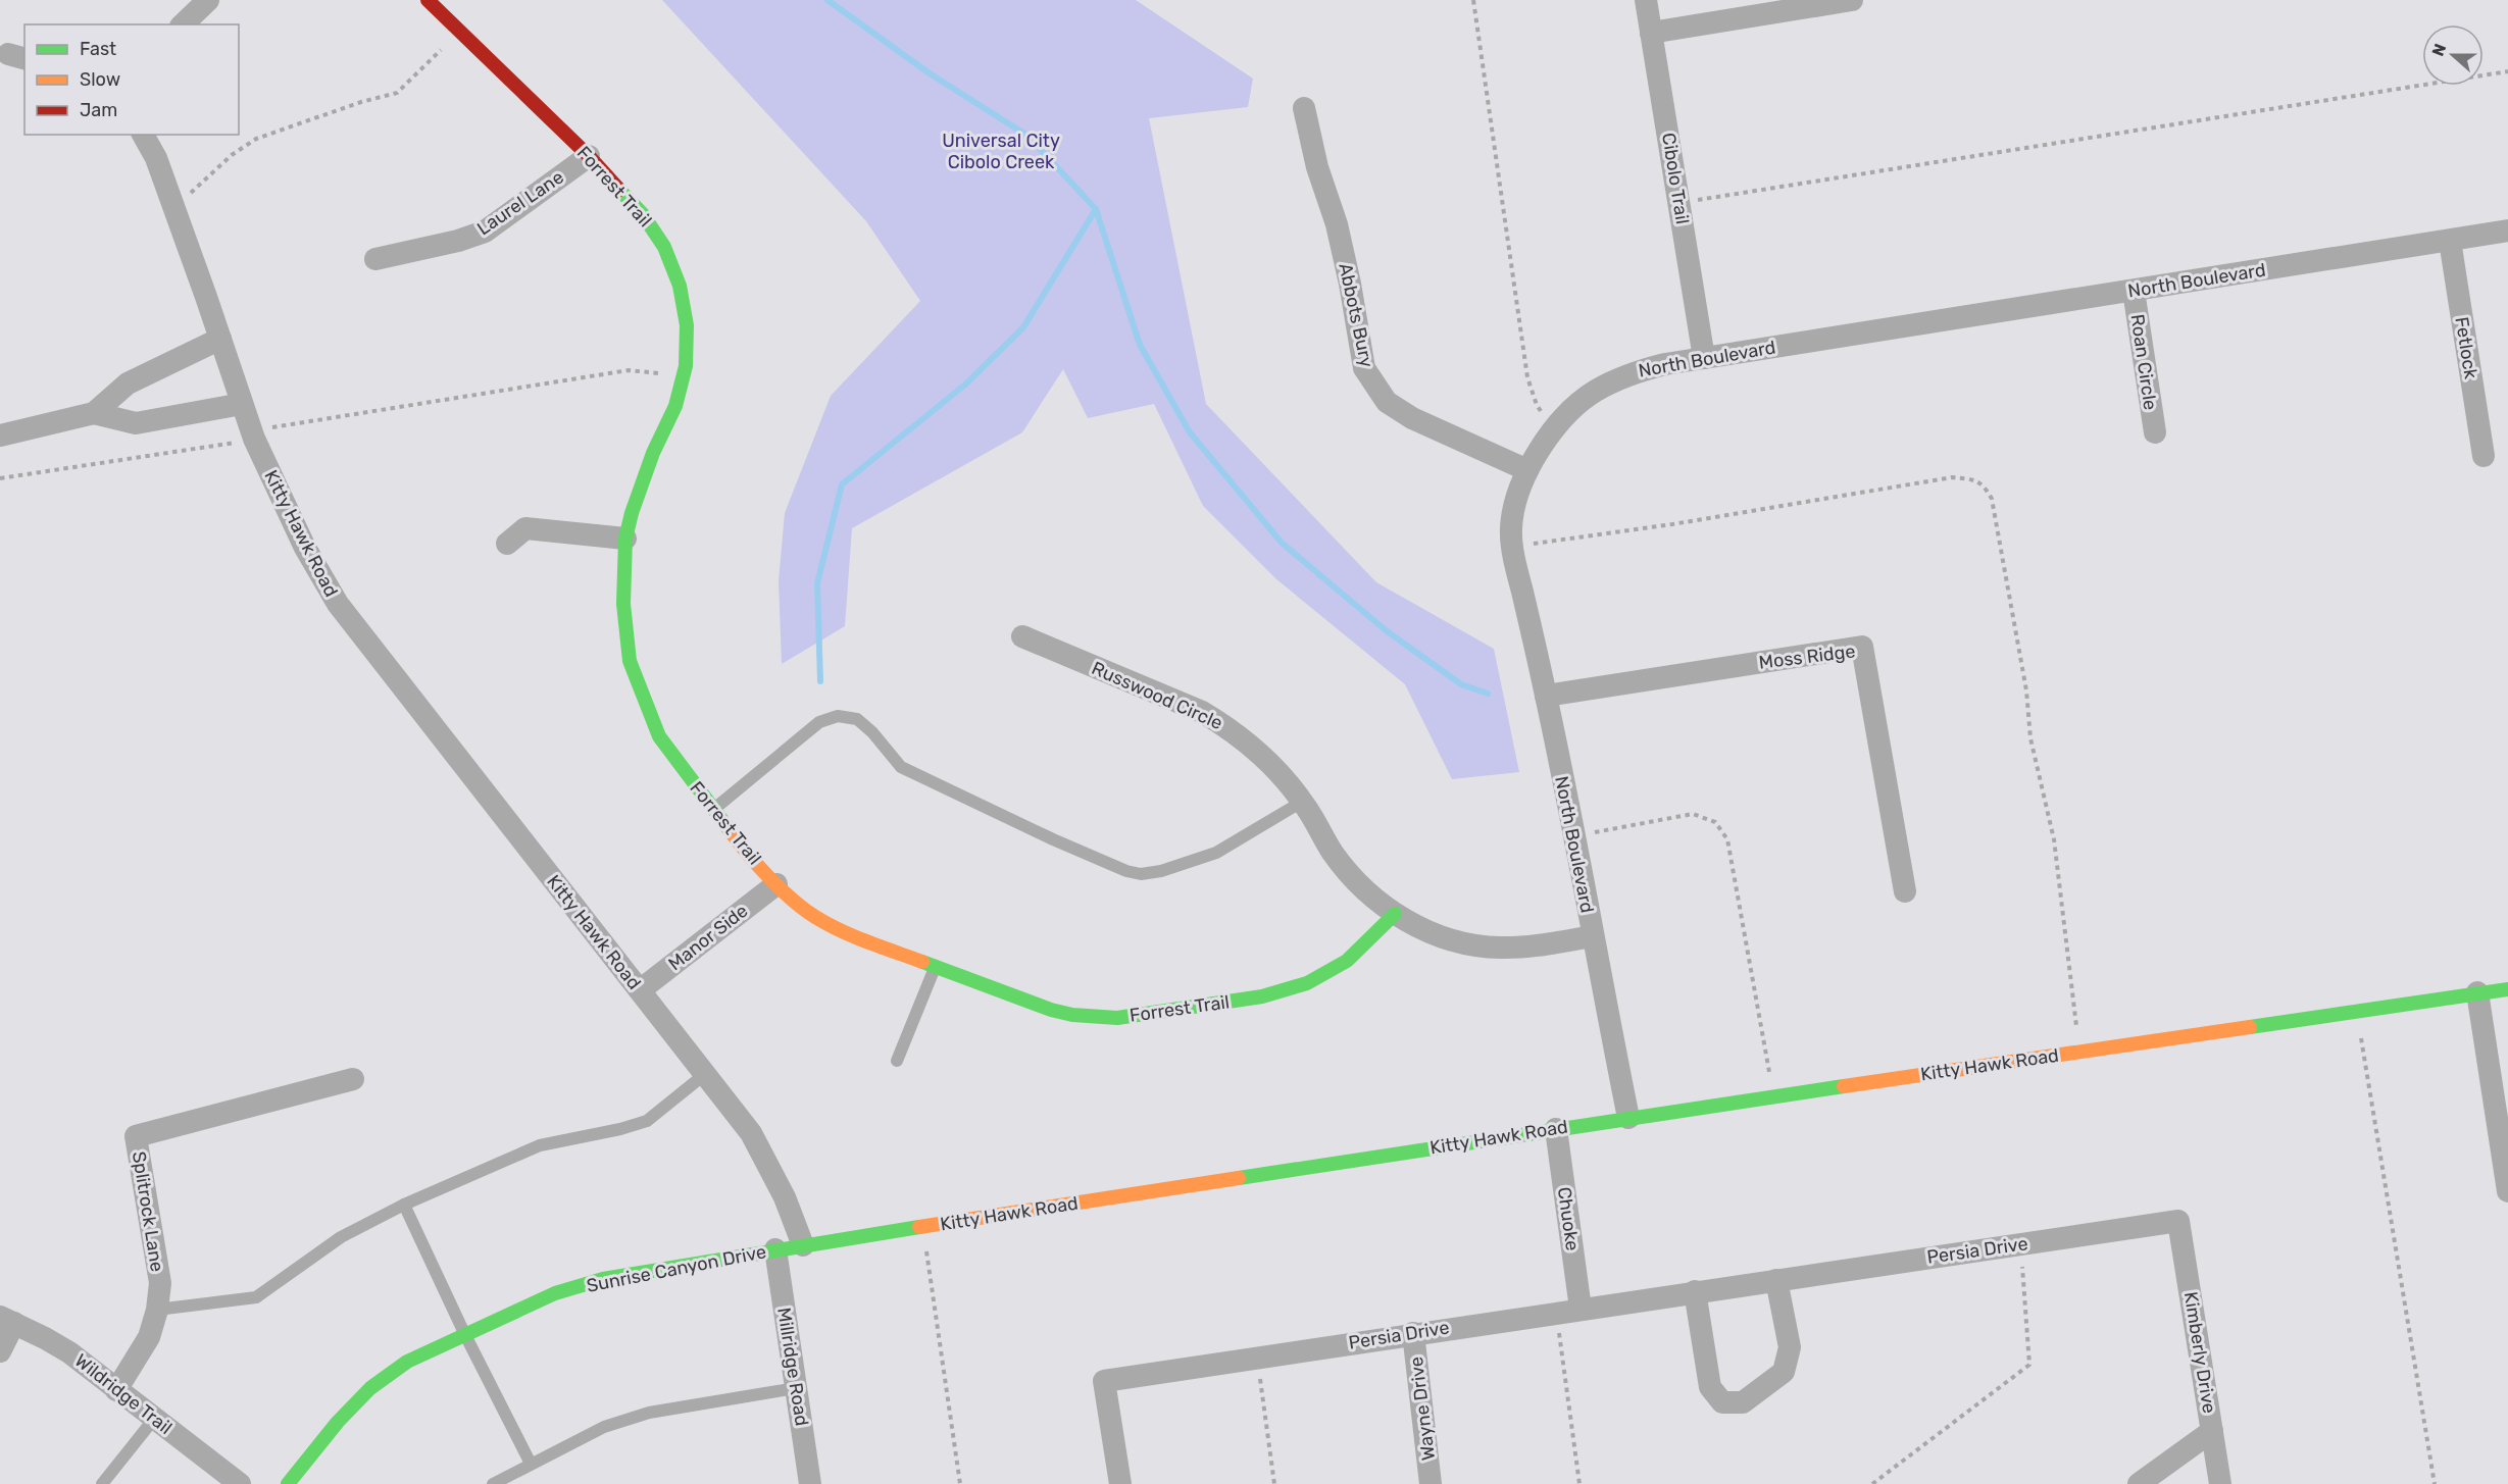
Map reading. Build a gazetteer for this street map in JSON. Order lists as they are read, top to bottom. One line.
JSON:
{"streets":{"street":["Cibolo Trail","Forrest Trail","Laurel Lane","North Boulevard","Abbots Bury","Fetlock","Roan Circle","Kitty Hawk Road","Moss Ridge","Russwood Circle","Manor Side","Splitrock Lane","Chuoke","Persia Drive","Sunrise Canyon Drive","Kimberly Drive","Millridge Road","Wildridge Trail","Wayne Drive"]},"crossings":[["Cibolo Trail","North Boulevard"],["Forrest Trail","Laurel Lane"],["Forrest Trail","Russwood Circle"],["Forrest Trail","Manor Side"],["North Boulevard","Abbots Bury"],["North Boulevard","Fetlock"],["North Boulevard","Roan Circle"],["North Boulevard","Kitty Hawk Road"],["North Boulevard","Moss Ridge"],["Kitty Hawk Road","Manor Side"],["Kitty Hawk Road","Chuoke"],["Kitty Hawk Road","Sunrise Canyon Drive"],["Splitrock Lane","Wildridge Trail"],["Chuoke","Persia Drive"],["Persia Drive","Kimberly Drive"],["Persia Drive","Wayne Drive"],["Sunrise Canyon Drive","Millridge Road"]],"parks":["Universal City Cibolo Creek"],"legend":["Fast","Slow","Jam"],"north":"left"}
